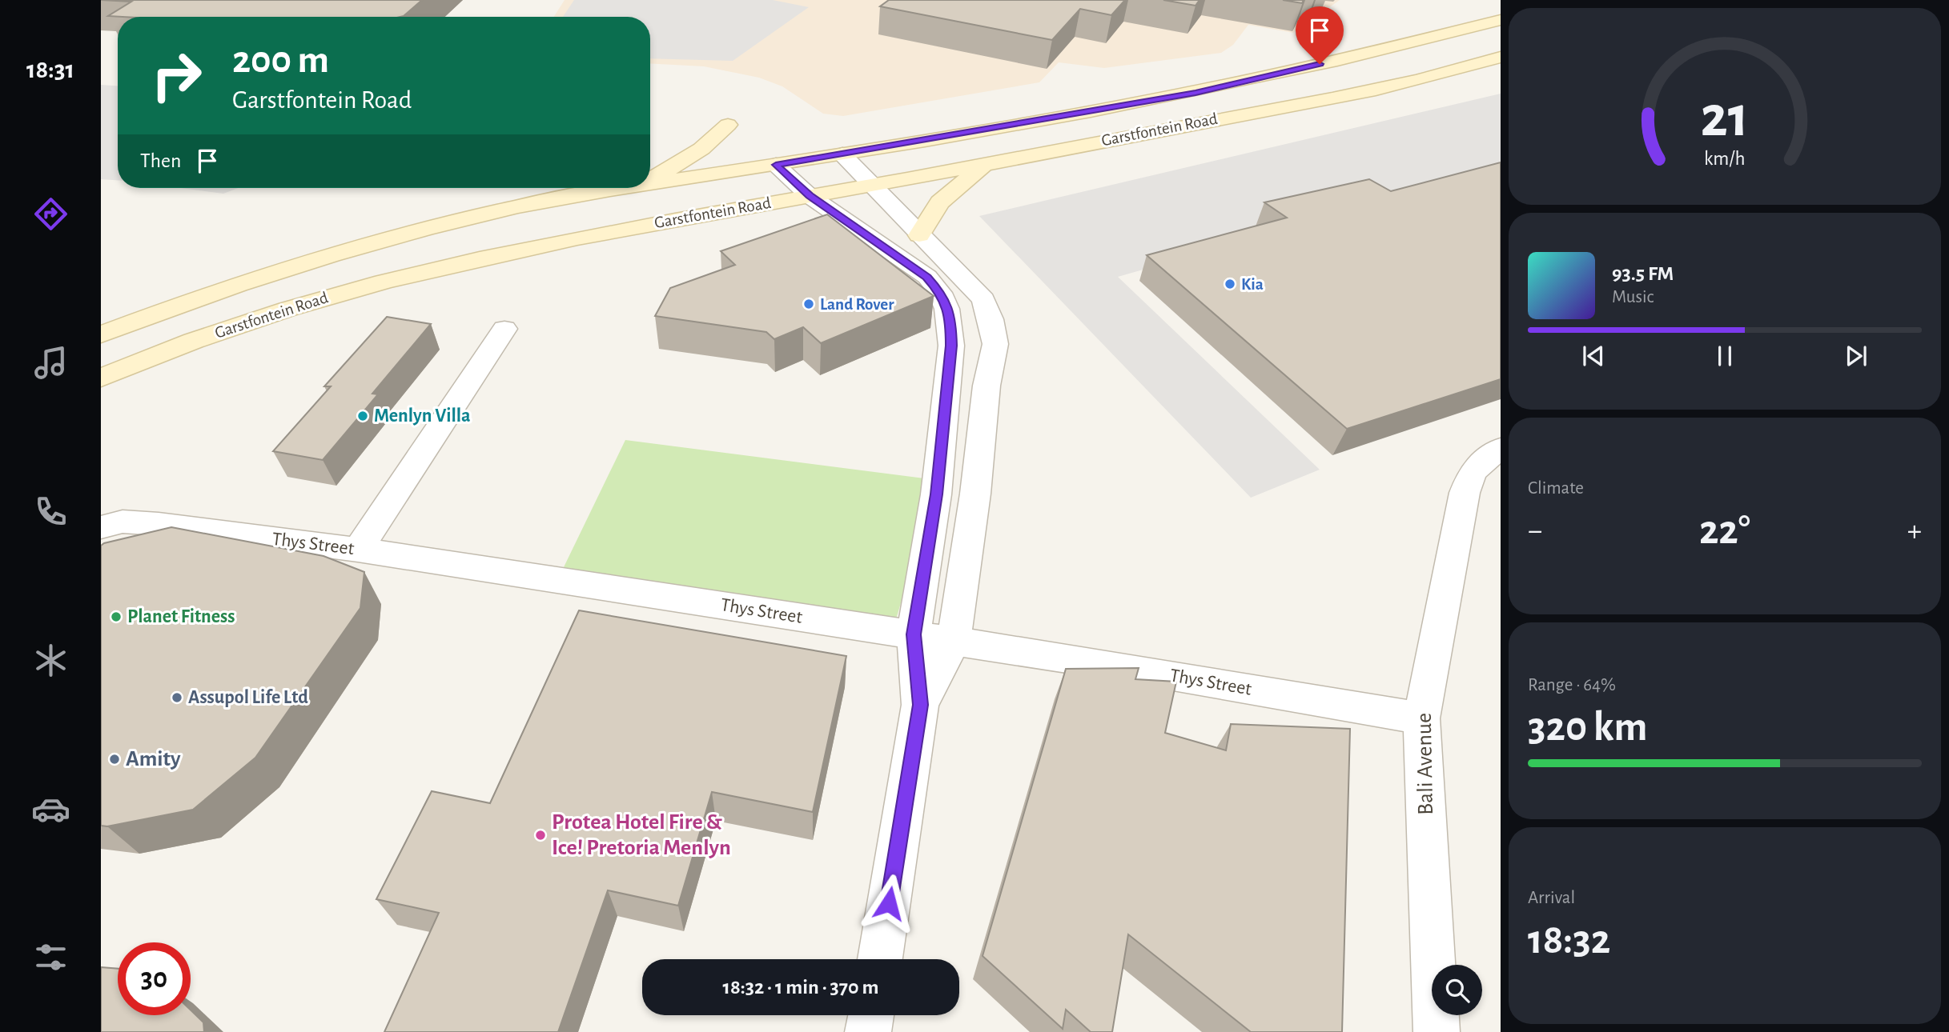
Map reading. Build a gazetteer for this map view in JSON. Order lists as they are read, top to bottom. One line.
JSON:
{"streets":{"main road":["Garstfontein Road"],"street":["Thys Street","Bali Avenue"]},"crossings":[["Thys Street","Bali Avenue"]],"places":["Kia","Land Rover","Menlyn Villa","Planet Fitness","Assupol Life Ltd","Amity","Protea Hotel Fire & Ice! Pretoria Menlyn"],"page":{"tabs":"18:31","turn":["200 m","Garstfontein Road"],"then":"Then","song":["93.5 FM","Music"],"tile":["Climate",["Range · 64%","320 km"],["Arrival","18:32"]],"heat":["−","22°","+"],"limit":"30","trip":"18:32 · 1 min · 370 m","gauge":["21","km/h"]}}
